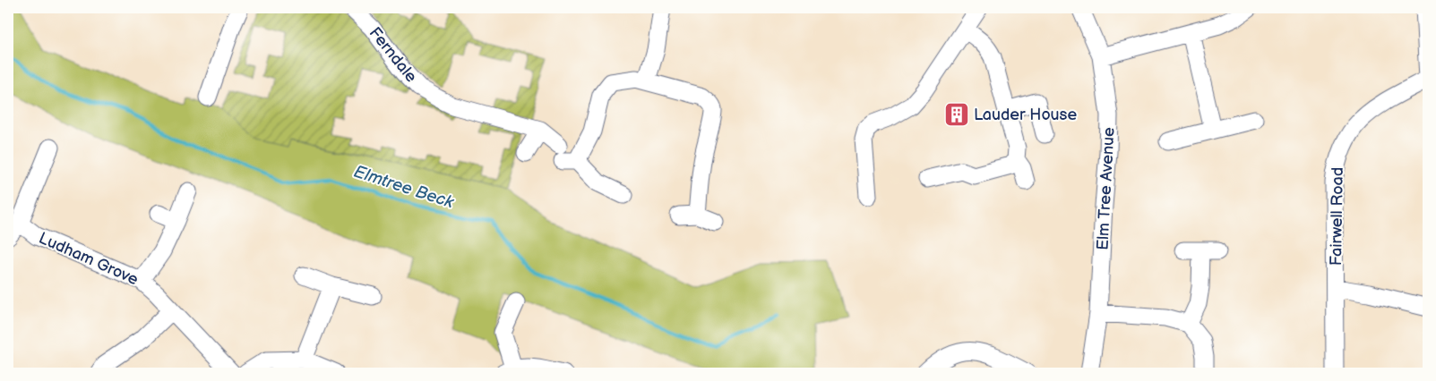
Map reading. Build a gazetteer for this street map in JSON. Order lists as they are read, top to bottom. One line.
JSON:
{"streets":{"street":["Ferndale","Elm Tree Avenue","Fairwell Road","Ludham Grove"]},"water":["Elmtree Beck"],"places":{"building":["Lauder House"]}}
